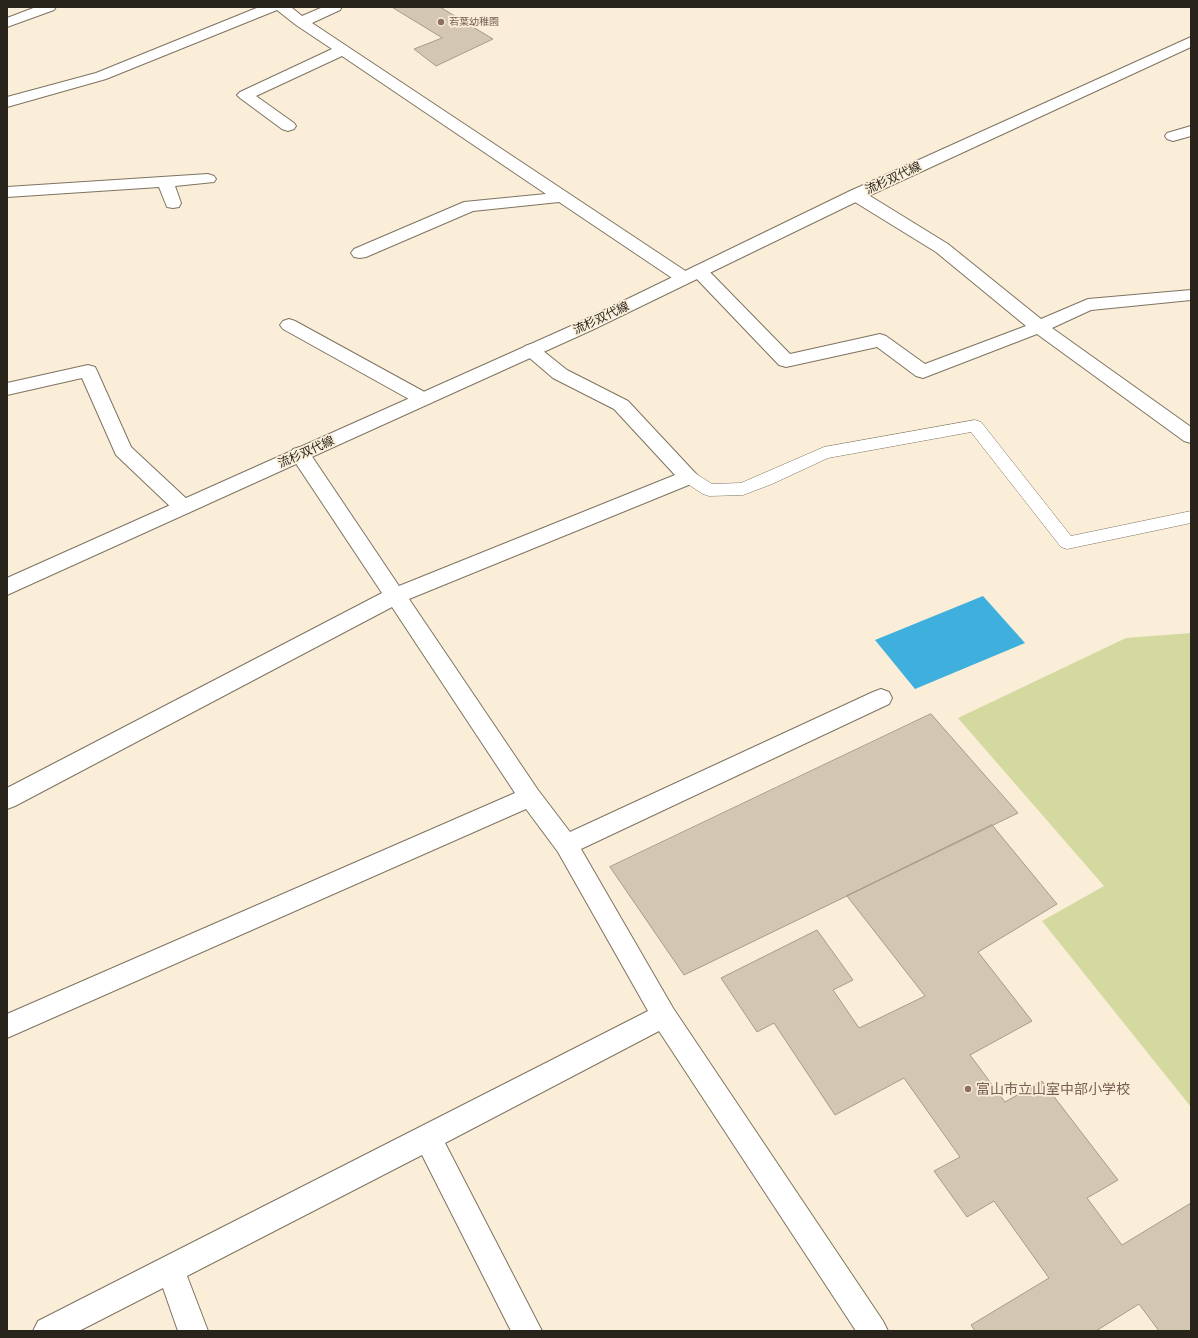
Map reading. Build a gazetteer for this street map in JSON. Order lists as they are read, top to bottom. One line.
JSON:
{"streets":{"street":["流杉双代線"]},"places":["若葉幼稚園","富山市立山室中部小学校"]}
